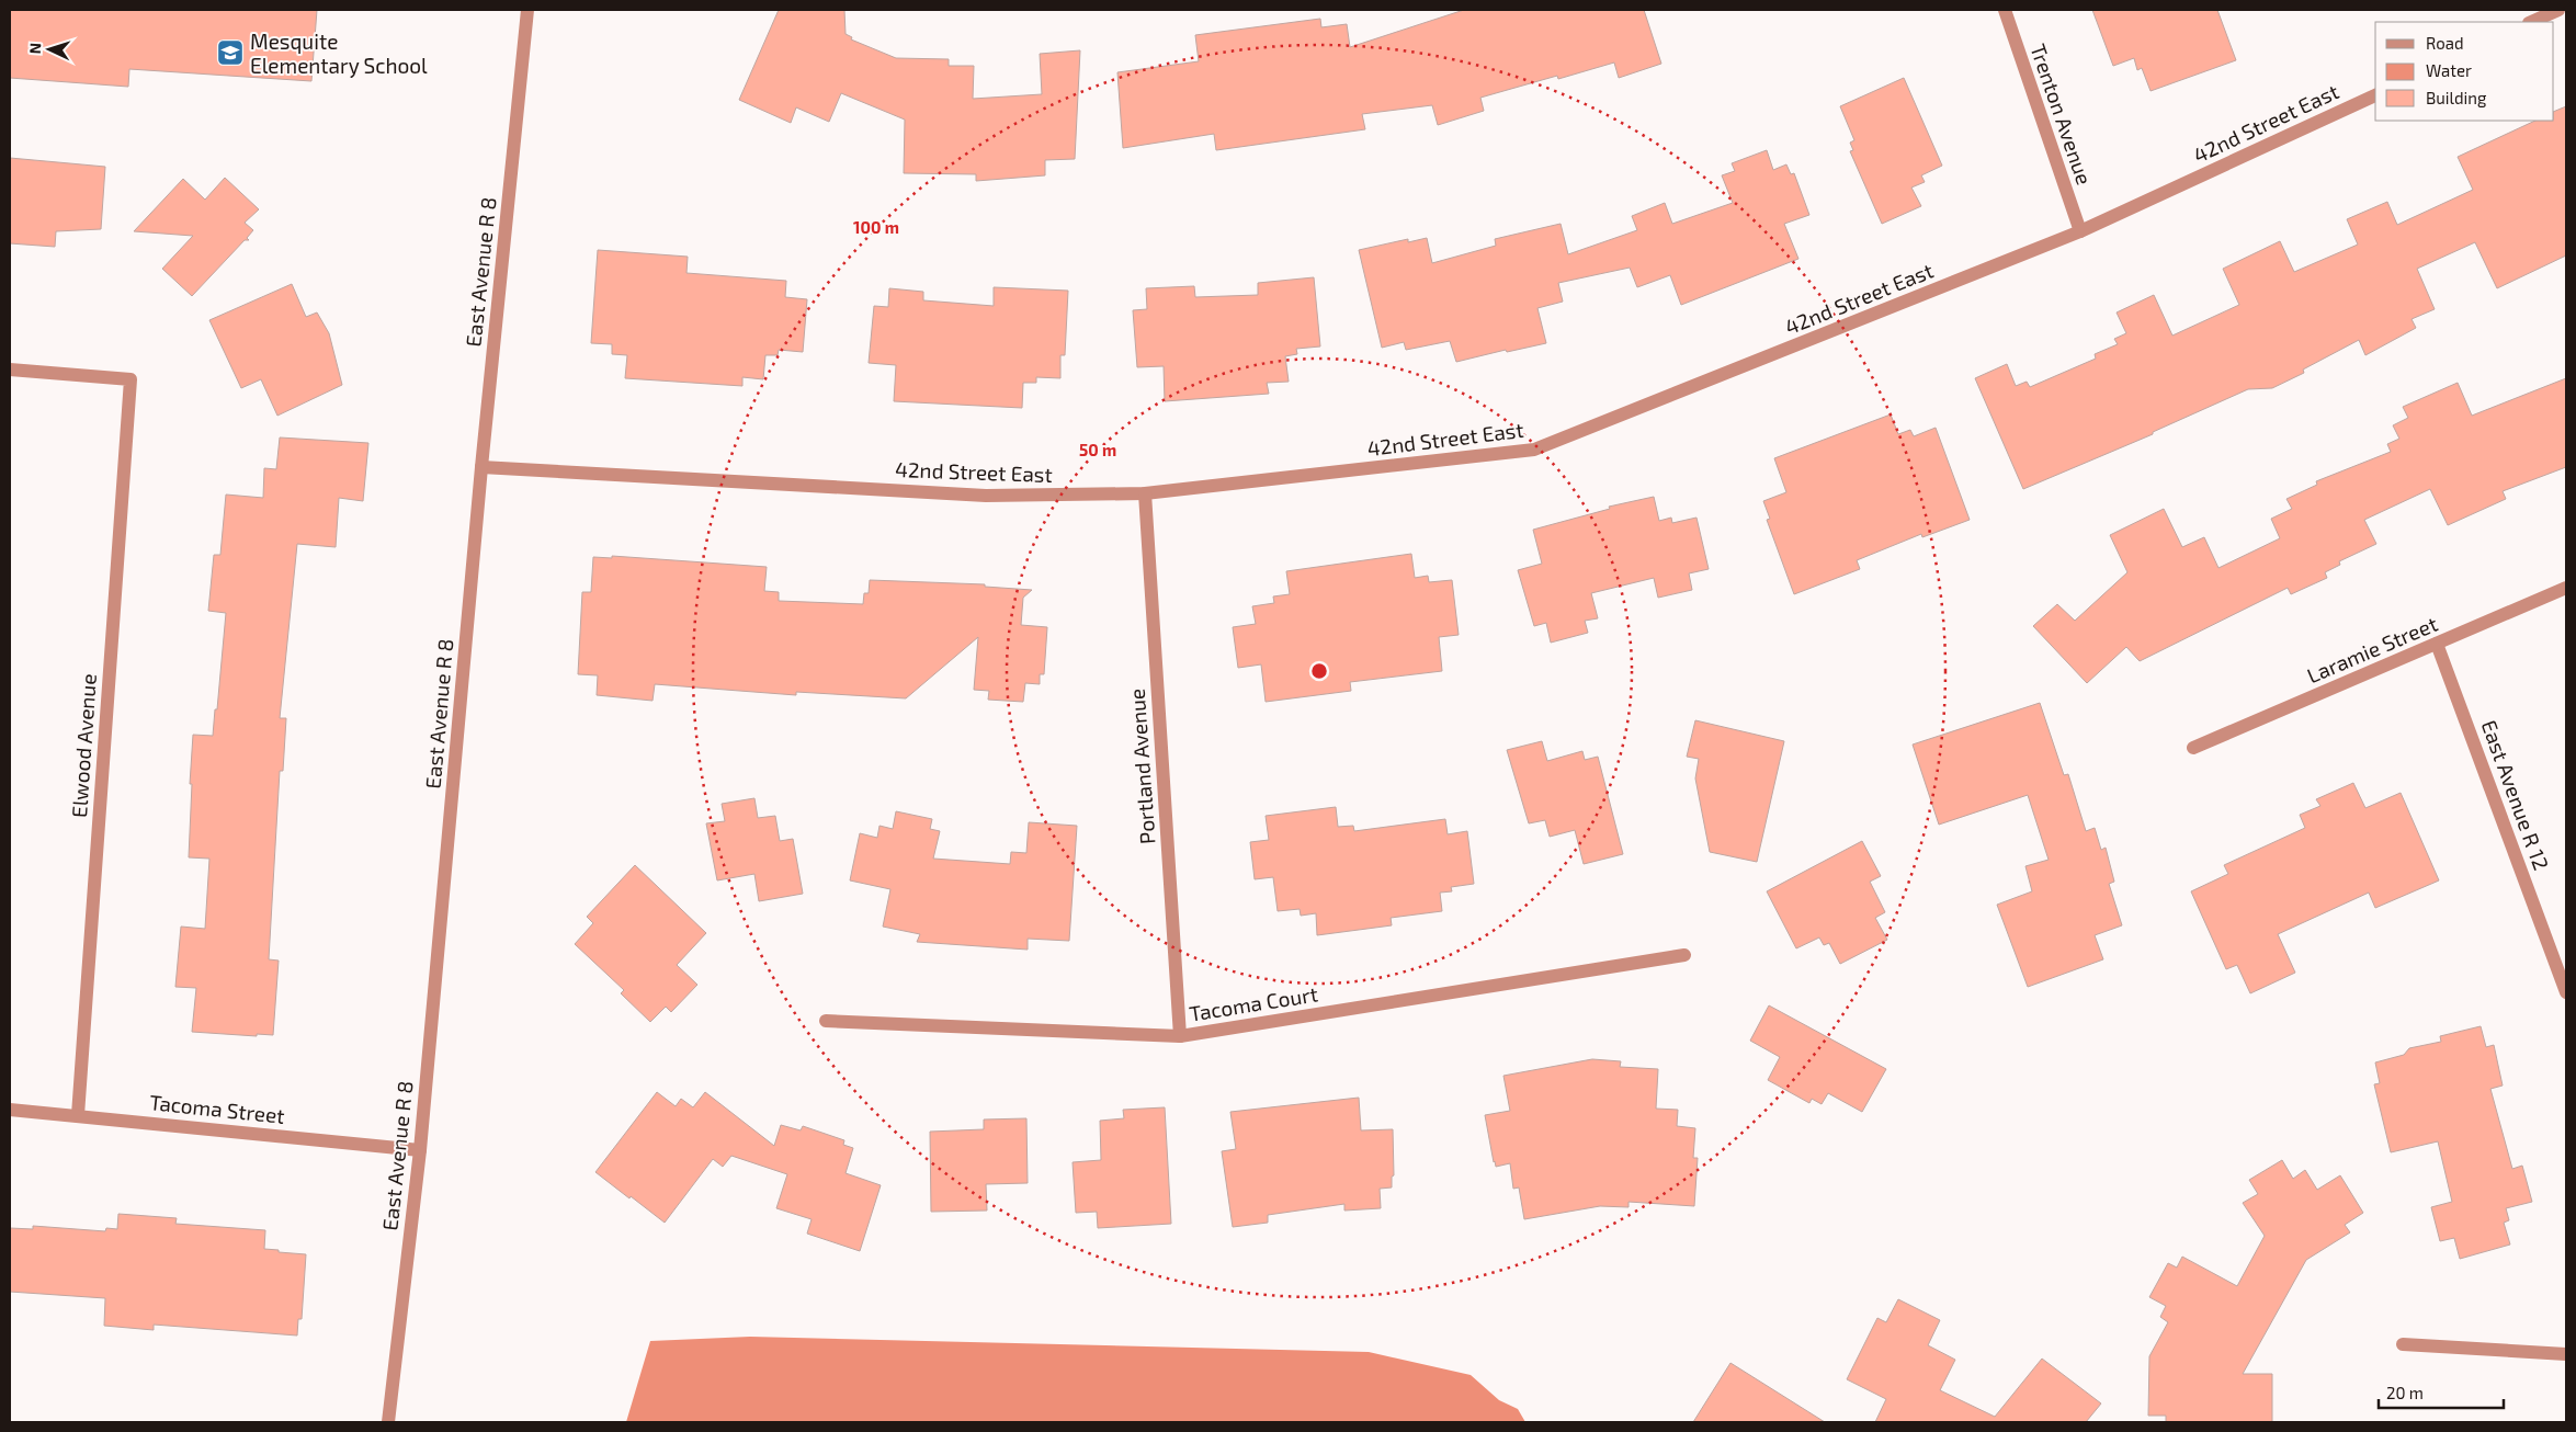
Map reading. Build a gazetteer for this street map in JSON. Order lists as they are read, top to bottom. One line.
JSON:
{"streets":{"street":["Trenton Avenue","42nd Street East","East Avenue R 8","Laramie Street","Elwood Avenue","Portland Avenue","East Avenue R 12","Tacoma Court","Tacoma Street"]},"crossings":[["Trenton Avenue","42nd Street East"],["42nd Street East","East Avenue R 8"],["42nd Street East","Portland Avenue"],["East Avenue R 8","Tacoma Street"],["Laramie Street","East Avenue R 12"],["Elwood Avenue","Tacoma Street"],["Portland Avenue","Tacoma Court"]],"places":{"school or university":["Mesquite Elementary School"]},"legend":["Road","Water","Building"],"scale_bar":"20 m","north":"left","rings":["100 m","50 m"]}
